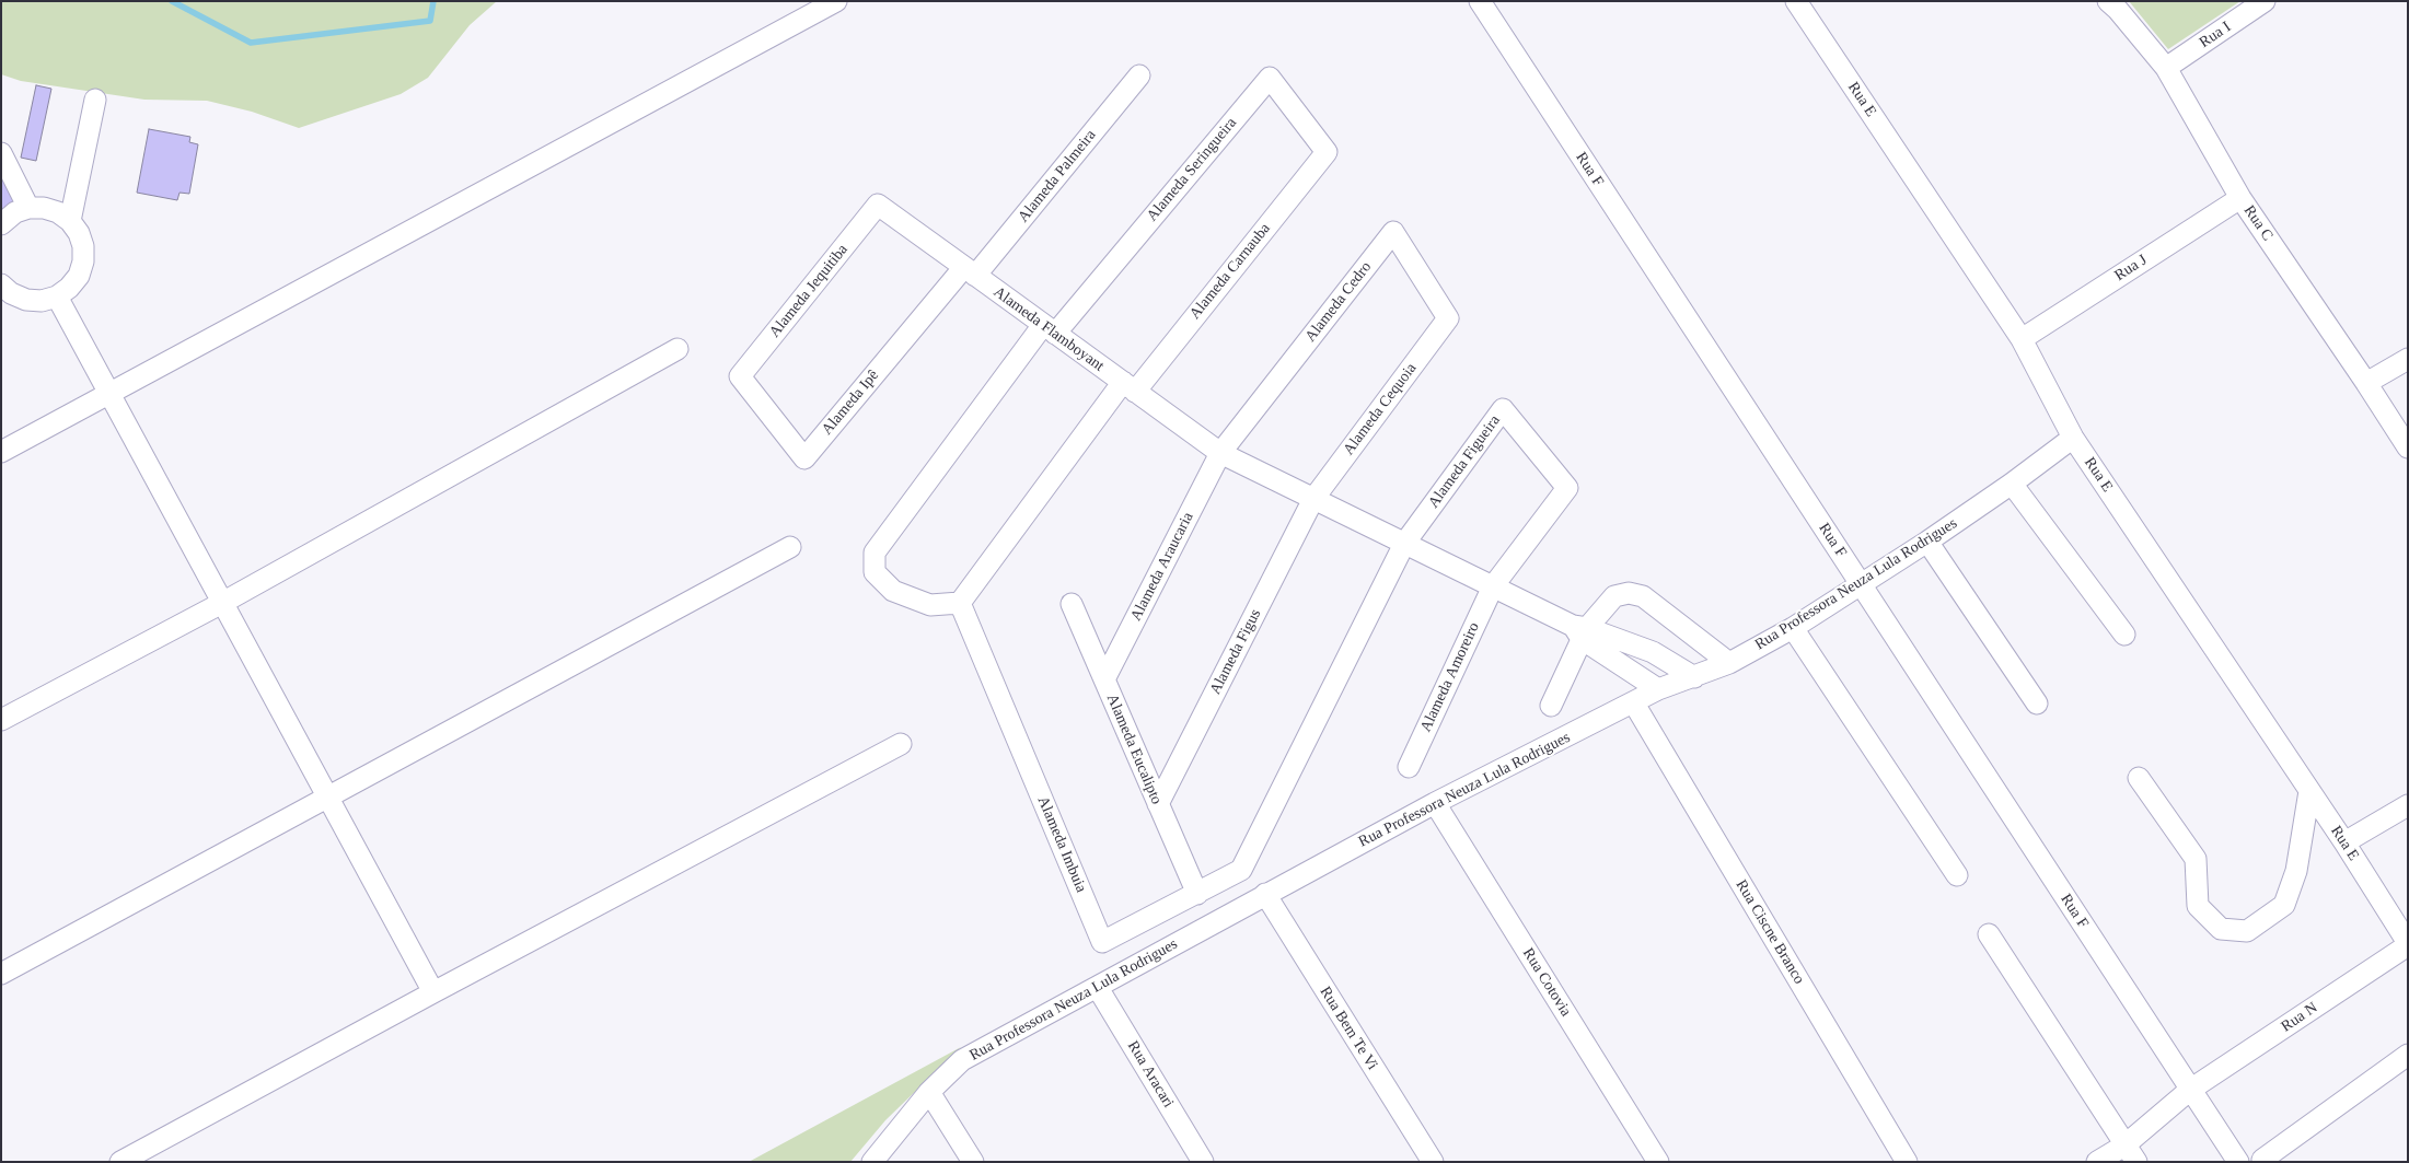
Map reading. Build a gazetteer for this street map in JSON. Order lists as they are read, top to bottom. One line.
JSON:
{"streets":{"street":["Rua I","Rua E","Alameda Seringueira","Rua F","Alameda Palmeira","Rua C","Rua J","Alameda Carnauba","Alameda Jequitiba","Alameda Cedro","Alameda Flamboyant","Alameda Ipê","Alameda Cequoia","Alameda Figueira","Alameda Araucaria","Rua Professora Neuza Lula Rodrigues","Alameda Figus","Alameda Amoreiro","Alameda Eucalipto","Alameda Imbuia","Rua Ciscne Branco","Rua Cotovia","Rua N","Rua Bem Te Vi","Rua Aracari"]},"crossings":[["Rua I","Rua C"],["Rua E","Rua J"],["Rua E","Rua Professora Neuza Lula Rodrigues"],["Rua E","Rua N"],["Alameda Seringueira","Alameda Carnauba"],["Alameda Seringueira","Alameda Flamboyant"],["Rua F","Rua Professora Neuza Lula Rodrigues"],["Rua F","Rua N"],["Alameda Palmeira","Alameda Flamboyant"],["Alameda Palmeira","Alameda Ipê"],["Rua C","Rua J"],["Alameda Carnauba","Alameda Flamboyant"],["Alameda Carnauba","Alameda Imbuia"],["Alameda Jequitiba","Alameda Flamboyant"],["Alameda Jequitiba","Alameda Ipê"],["Alameda Cedro","Alameda Flamboyant"],["Alameda Cedro","Alameda Cequoia"],["Alameda Cedro","Alameda Araucaria"],["Alameda Flamboyant","Alameda Ipê"],["Alameda Flamboyant","Alameda Cequoia"],["Alameda Flamboyant","Alameda Figueira"],["Alameda Flamboyant","Alameda Araucaria"],["Alameda Flamboyant","Alameda Figus"],["Alameda Flamboyant","Alameda Amoreiro"],["Alameda Flamboyant","Alameda Imbuia"],["Alameda Cequoia","Alameda Figus"],["Alameda Figueira","Alameda Amoreiro"],["Alameda Figueira","Alameda Imbuia"],["Alameda Araucaria","Alameda Eucalipto"],["Rua Professora Neuza Lula Rodrigues","Rua Ciscne Branco"],["Rua Professora Neuza Lula Rodrigues","Rua Cotovia"],["Rua Professora Neuza Lula Rodrigues","Rua Bem Te Vi"],["Rua Professora Neuza Lula Rodrigues","Rua Aracari"],["Alameda Figus","Alameda Eucalipto"],["Alameda Eucalipto","Alameda Imbuia"]]}
